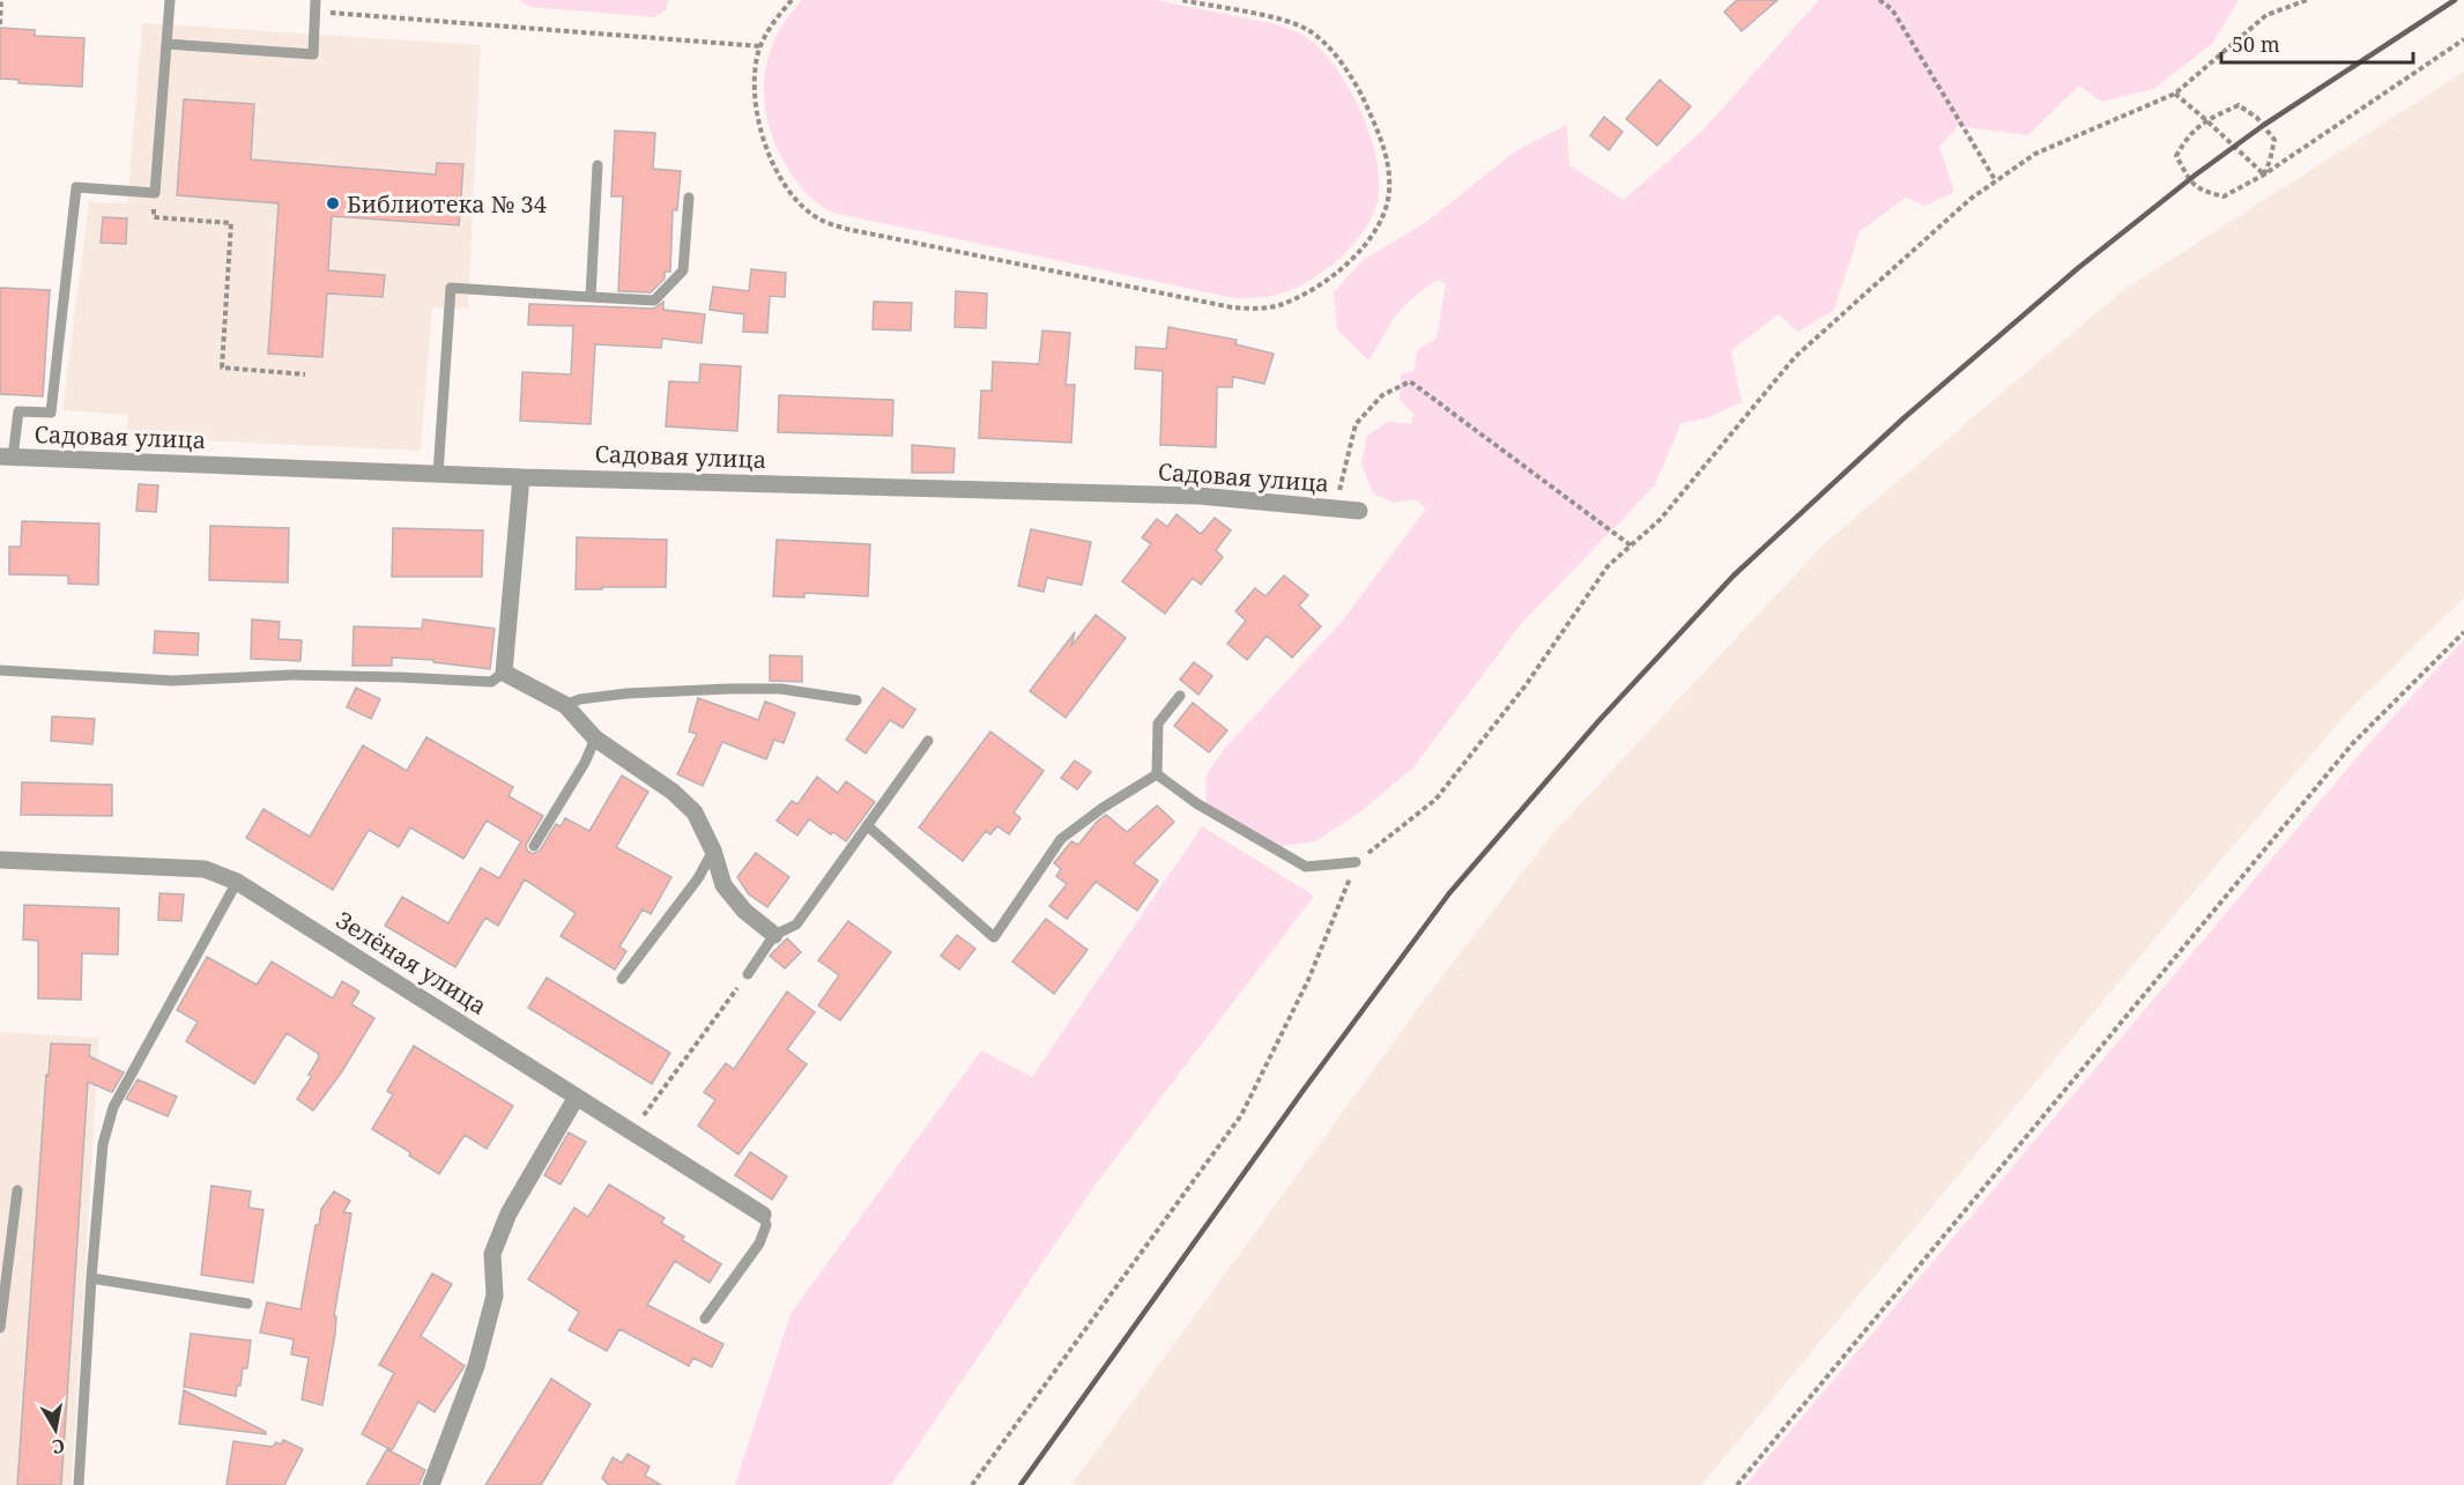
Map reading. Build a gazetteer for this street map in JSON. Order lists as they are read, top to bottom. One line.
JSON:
{"streets":{"street":["Садовая улица","Зелёная улица"]},"places":["Библиотека № 34"],"scale_bar":"50 m","north":"bottom"}
